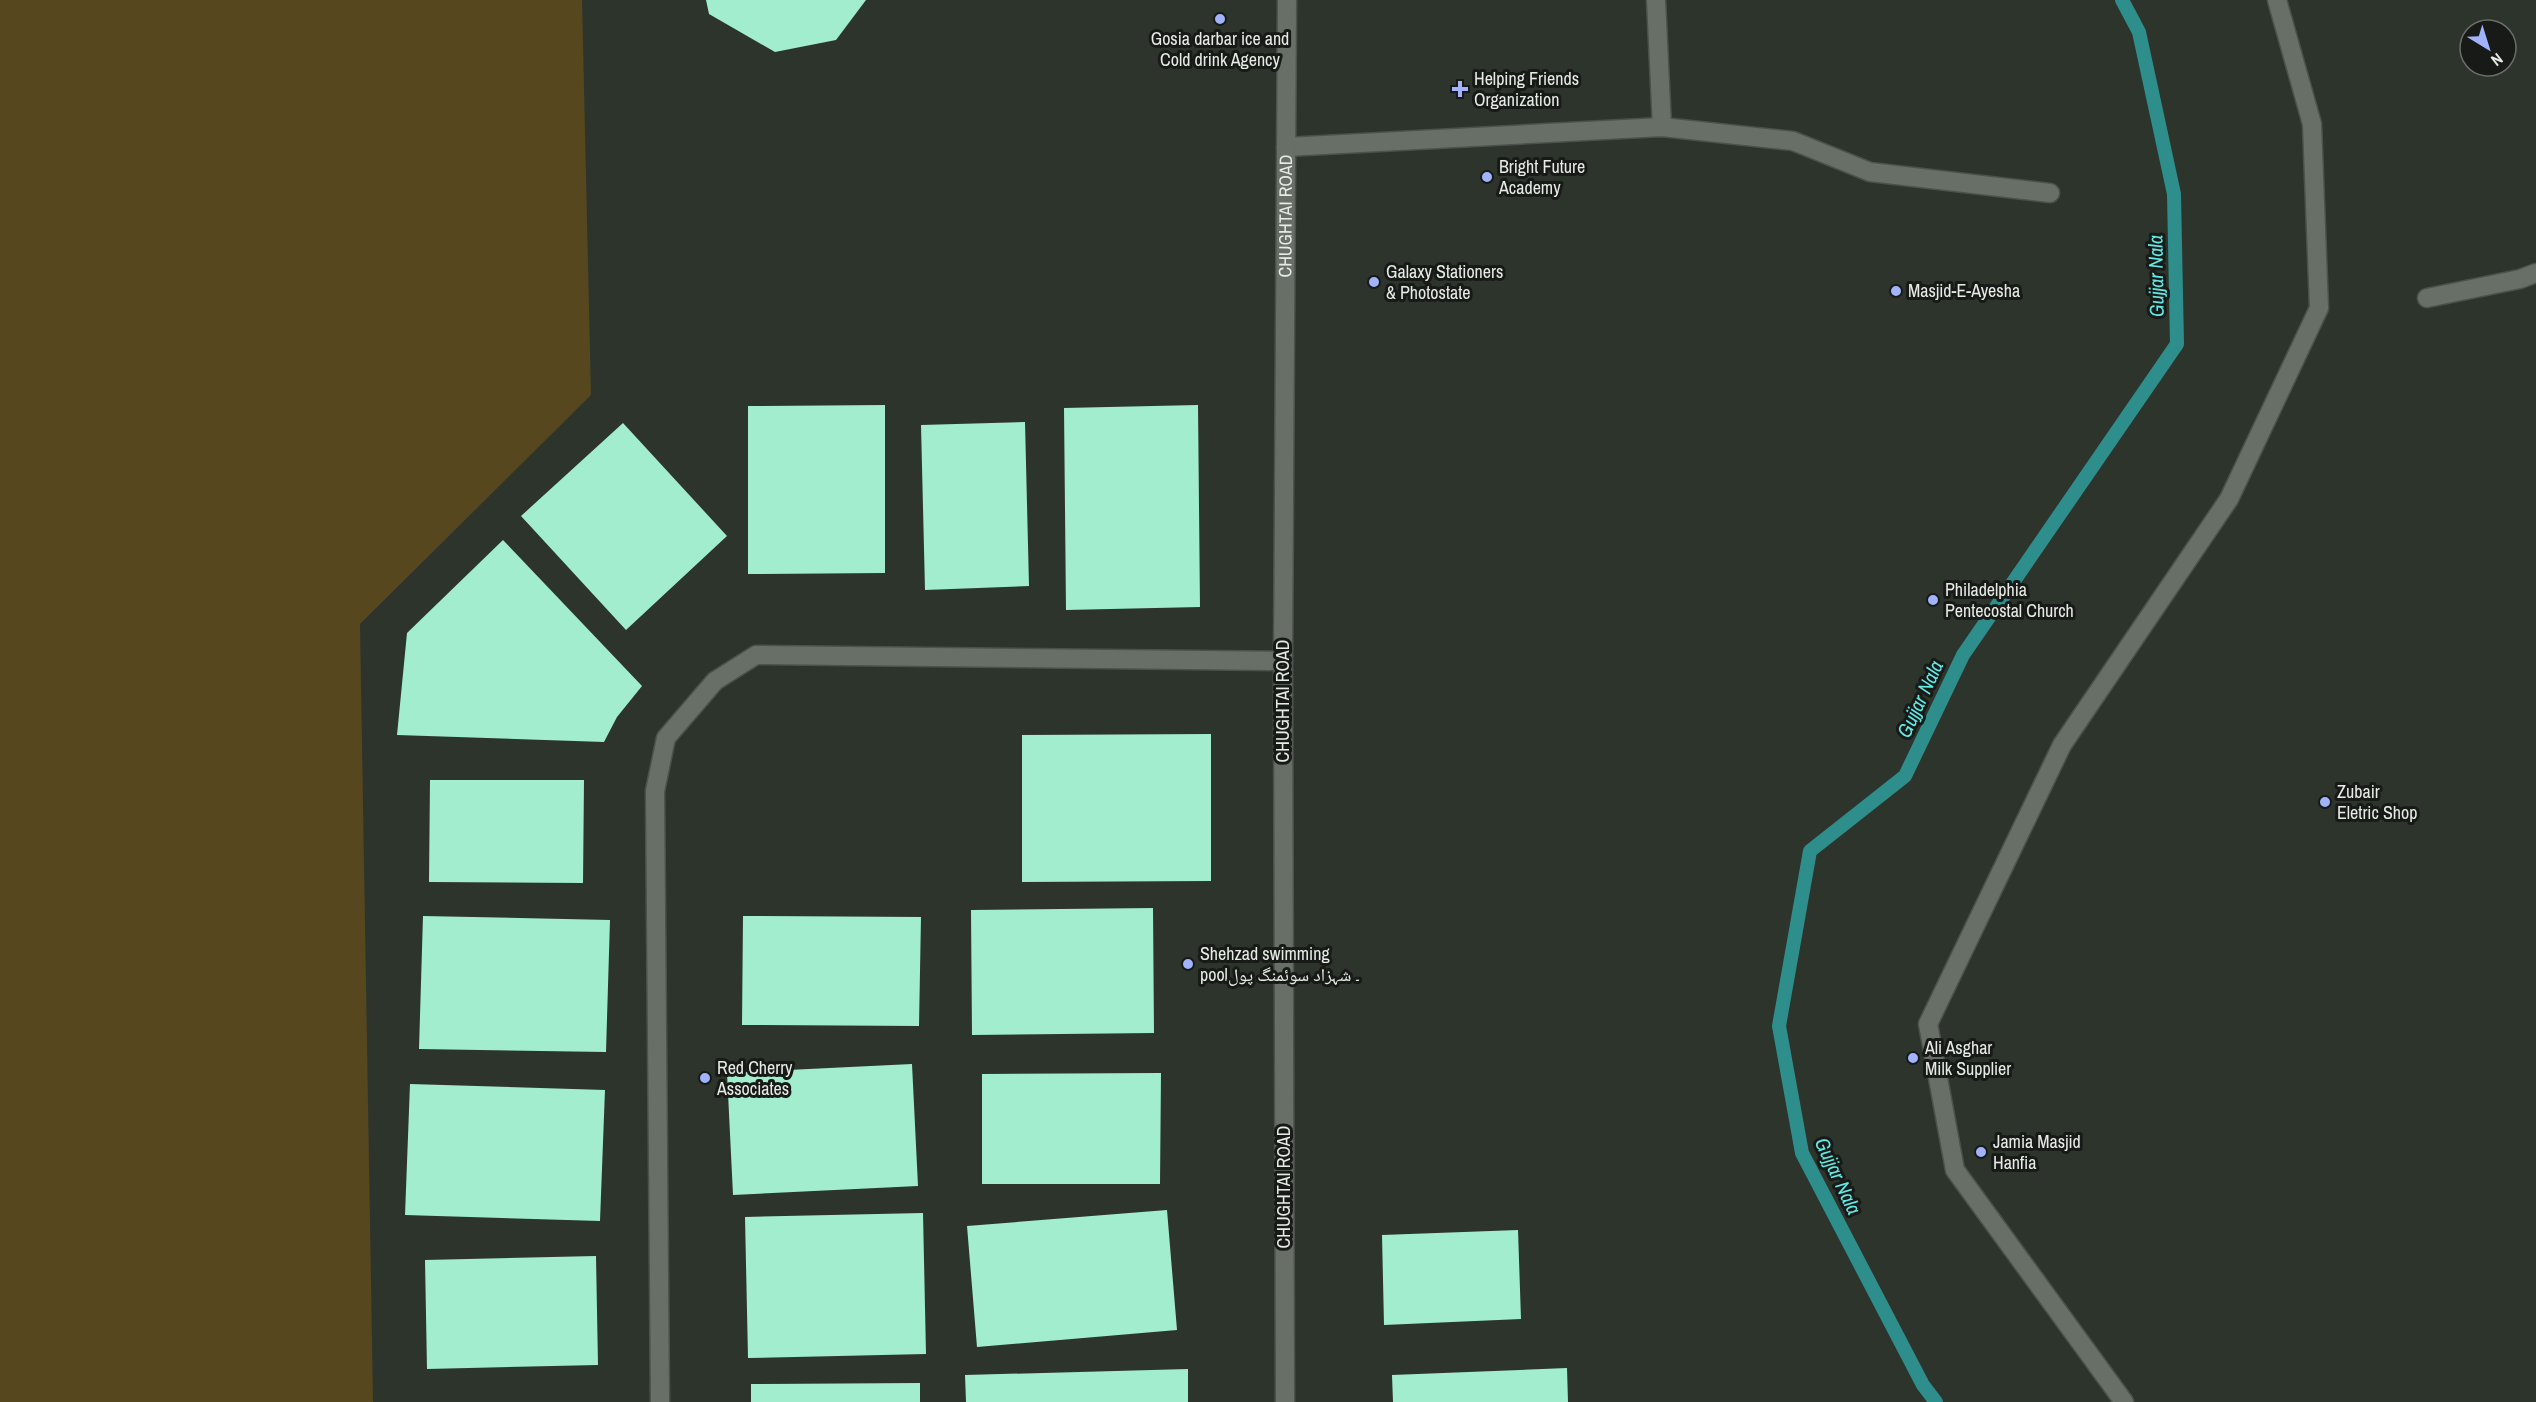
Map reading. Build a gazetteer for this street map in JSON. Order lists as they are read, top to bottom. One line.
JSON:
{"streets":{"street":["CHUGHTAI ROAD"]},"water":["Gujjar Nala"],"places":{"other":["Gosia darbar ice and Cold drink Agency","Bright Future Academy","Galaxy Stationers & Photostate","Masjid-E-Ayesha","Philadelphia Pentecostal Church","Zubair Eletric Shop","Shehzad swimming pool۔ شہزاد سوئمنگ پول","Ali Asghar Milk Supplier","Red Cherry Associates","Jamia Masjid Hanfia"],"health":["Helping Friends Organization"]},"north":"bottom right"}
